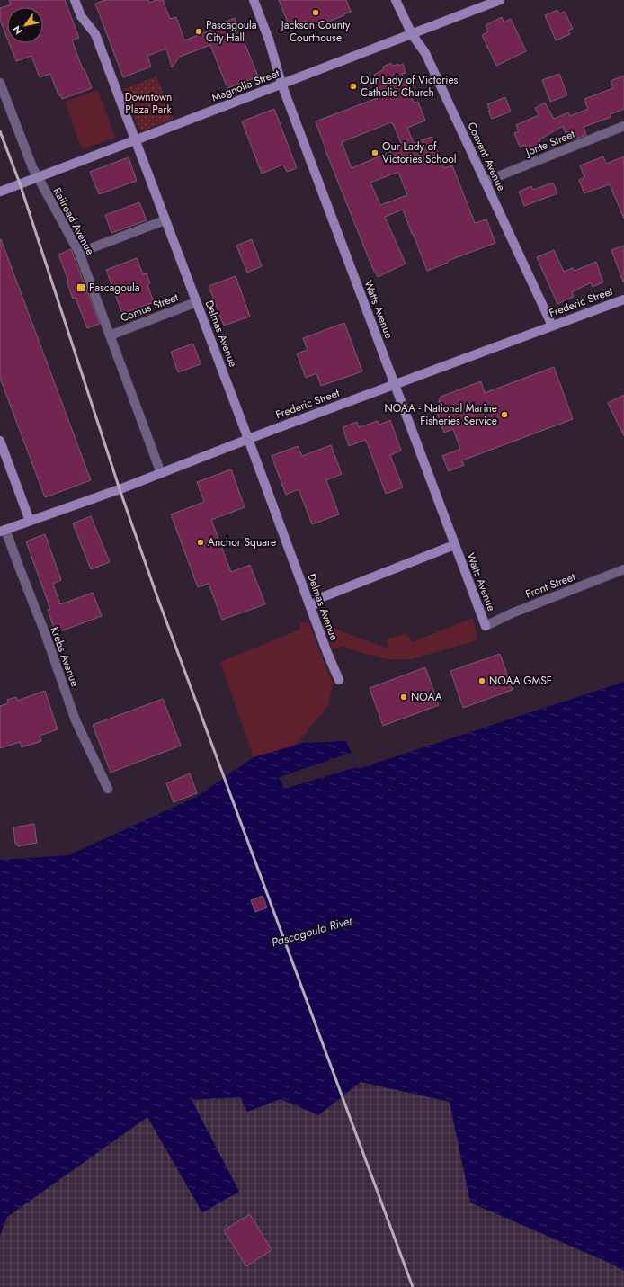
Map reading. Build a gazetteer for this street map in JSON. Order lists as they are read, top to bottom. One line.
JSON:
{"streets":{"street":["Magnolia Street","Jonte Street","Convent Avenue","Railroad Avenue","Frederic Street","Comus Street","Watts Avenue","Delmas Avenue","Front Street","Krebs Avenue"]},"crossings":[["Magnolia Street","Convent Avenue"],["Magnolia Street","Railroad Avenue"],["Magnolia Street","Watts Avenue"],["Magnolia Street","Delmas Avenue"],["Jonte Street","Convent Avenue"],["Convent Avenue","Frederic Street"],["Railroad Avenue","Frederic Street"],["Railroad Avenue","Comus Street"],["Frederic Street","Watts Avenue"],["Frederic Street","Delmas Avenue"],["Frederic Street","Krebs Avenue"],["Comus Street","Delmas Avenue"],["Watts Avenue","Front Street"]],"water":["Pascagoula River"],"parks":["Downtown Plaza Park"],"places":{"other":["Jackson County Courthouse","Pascagoula City Hall","Our Lady of Victories Catholic Church","Our Lady of Victories School","NOAA - National Marine Fisheries Service","Anchor Square","NOAA GMSF","NOAA"],"transit":["Pascagoula"]},"north":"bottom left"}
